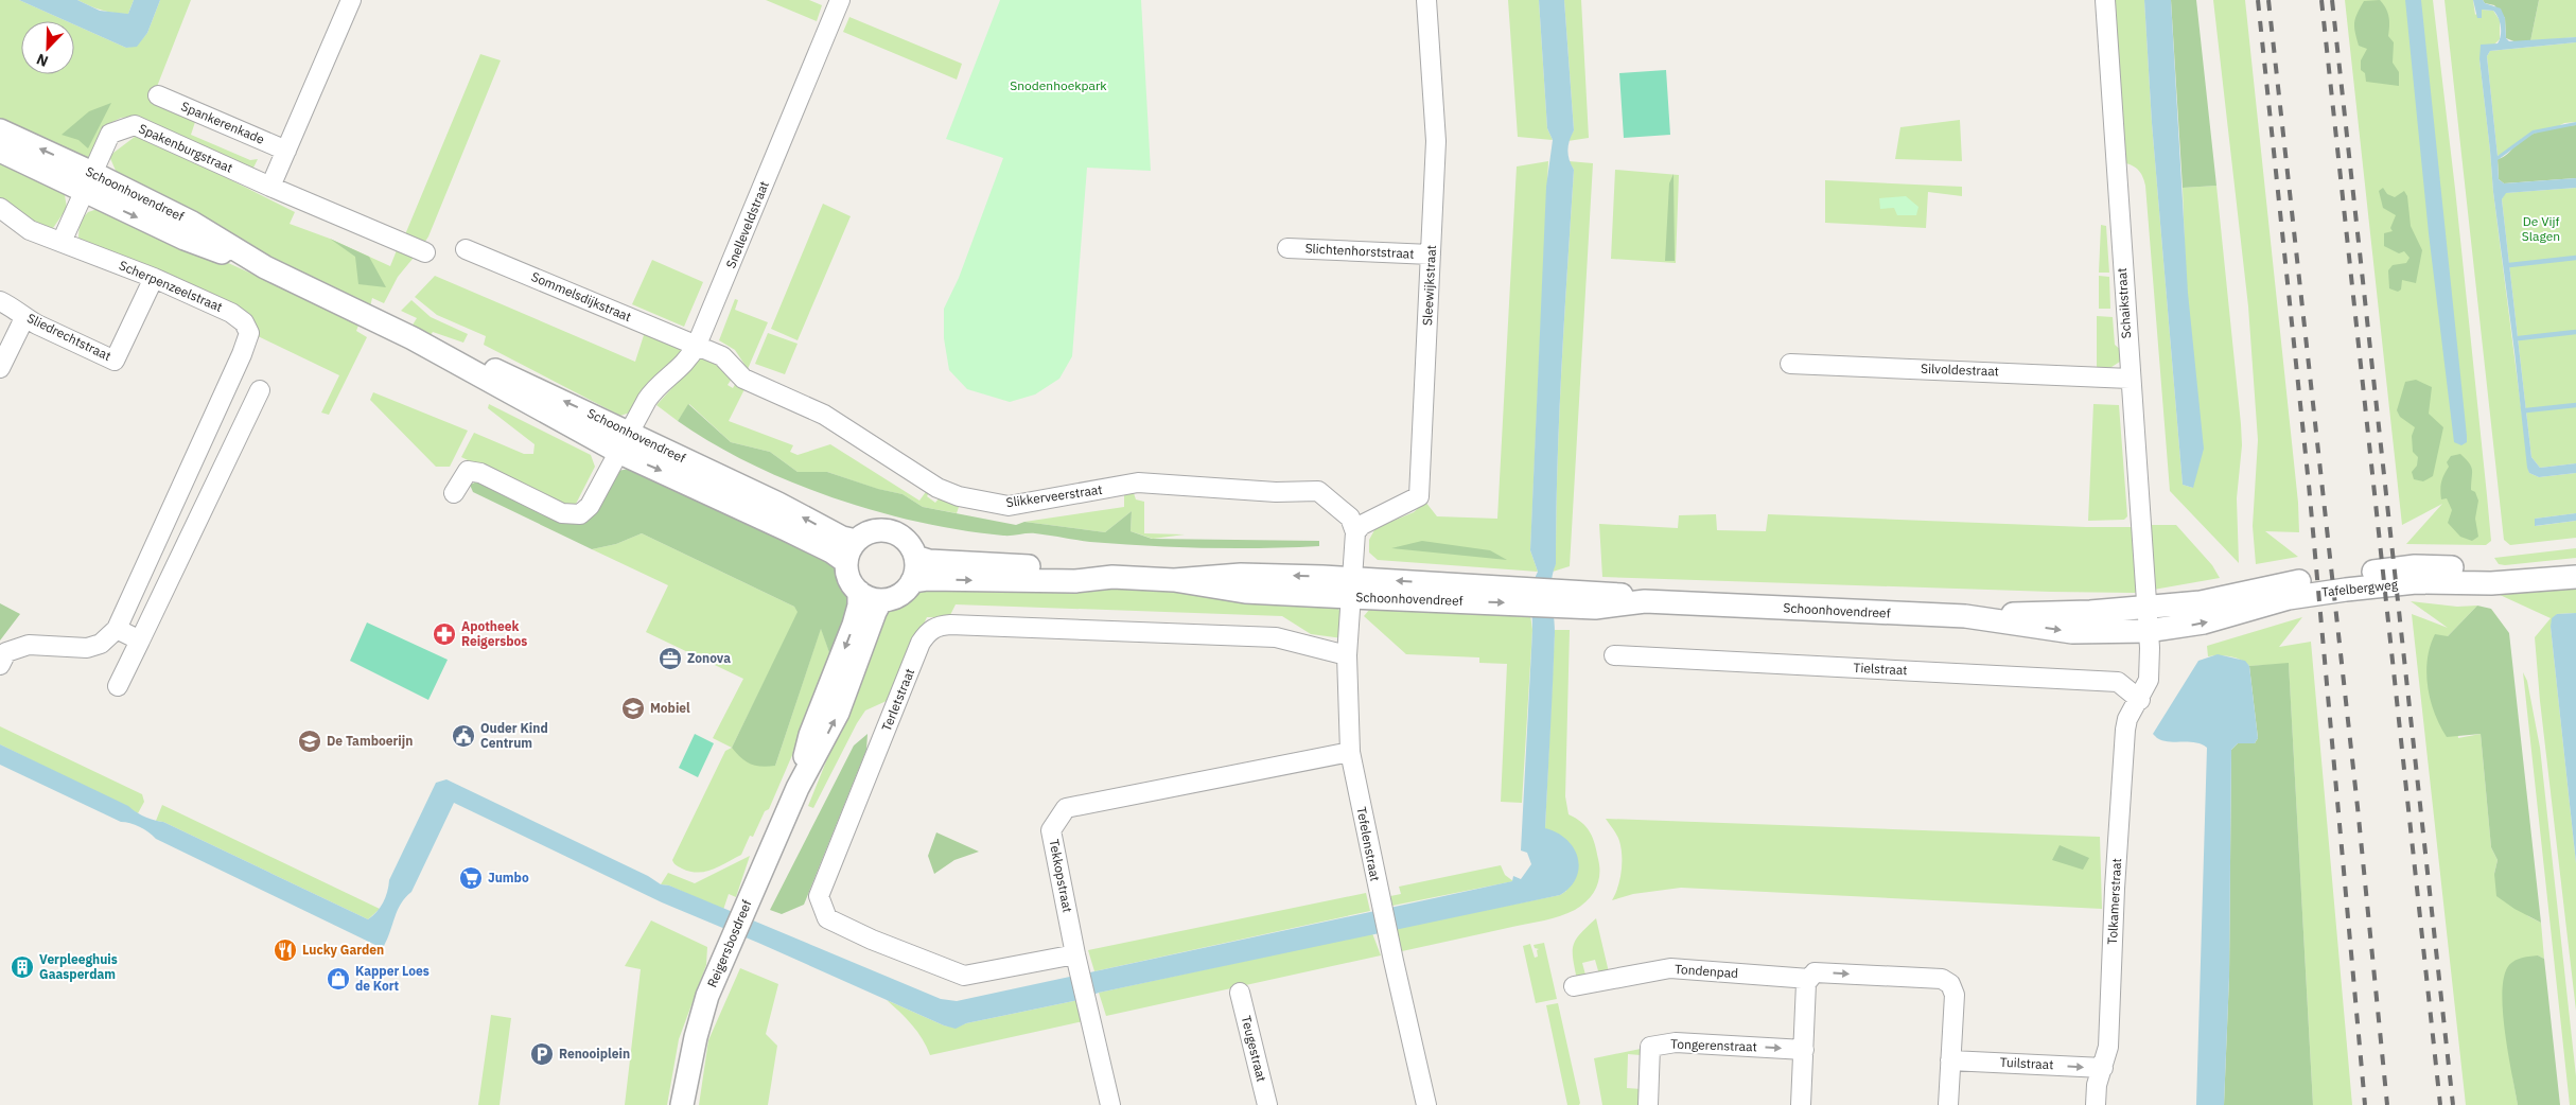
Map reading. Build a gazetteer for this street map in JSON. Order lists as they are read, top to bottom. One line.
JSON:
{"streets":{"street":["Spankerenkade","Spakenburgstraat","Schoonhovendreef","Snelleveldstraat","Slichtenhorststraat","Sleewijkstraat","Scherpenzeelstraat","Sommelsdijkstraat","Schaikstraat","Sliedrechtstraat","Silvoldestraat","Slikkerveerstraat","Tafelbergweg","Tielstraat","Terletstraat","Tefelenstraat","Tekkopstraat","Tolkamerstraat","Reigersbosdreef","Tondenpad","Tongerenstraat","Teugestraat","Tuilstraat"]},"crossings":[["Spakenburgstraat","Schoonhovendreef"],["Spakenburgstraat","Scherpenzeelstraat"],["Schoonhovendreef","Snelleveldstraat"],["Schoonhovendreef","Schaikstraat"],["Schoonhovendreef","Tafelbergweg"],["Schoonhovendreef","Tefelenstraat"],["Schoonhovendreef","Tolkamerstraat"],["Schoonhovendreef","Reigersbosdreef"],["Snelleveldstraat","Sommelsdijkstraat"],["Snelleveldstraat","Slikkerveerstraat"],["Slichtenhorststraat","Sleewijkstraat"],["Sleewijkstraat","Slikkerveerstraat"],["Scherpenzeelstraat","Sliedrechtstraat"],["Sommelsdijkstraat","Slikkerveerstraat"],["Schaikstraat","Silvoldestraat"],["Schaikstraat","Tafelbergweg"],["Schaikstraat","Tolkamerstraat"],["Tafelbergweg","Tolkamerstraat"],["Tielstraat","Tolkamerstraat"],["Terletstraat","Tefelenstraat"],["Terletstraat","Tekkopstraat"],["Tefelenstraat","Tekkopstraat"],["Tolkamerstraat","Tuilstraat"],["Tondenpad","Tuilstraat"]],"one_way":["Tuilstraat"],"parks":["Snodenhoekpark","De Vijf Slagen"],"places":{"pharmacy":["Apotheek Reigersbos"],"office":["Zonova"],"school or university":["Mobiel","De Tamboerijn"],"public building":["Ouder Kind Centrum"],"supermarket":["Jumbo"],"restaurant":["Lucky Garden"],"building":["Verpleeghuis Gaasperdam"],"shop":["Kapper Loes de Kort"],"parking":["Renooiplein"]},"north":"bottom left"}
